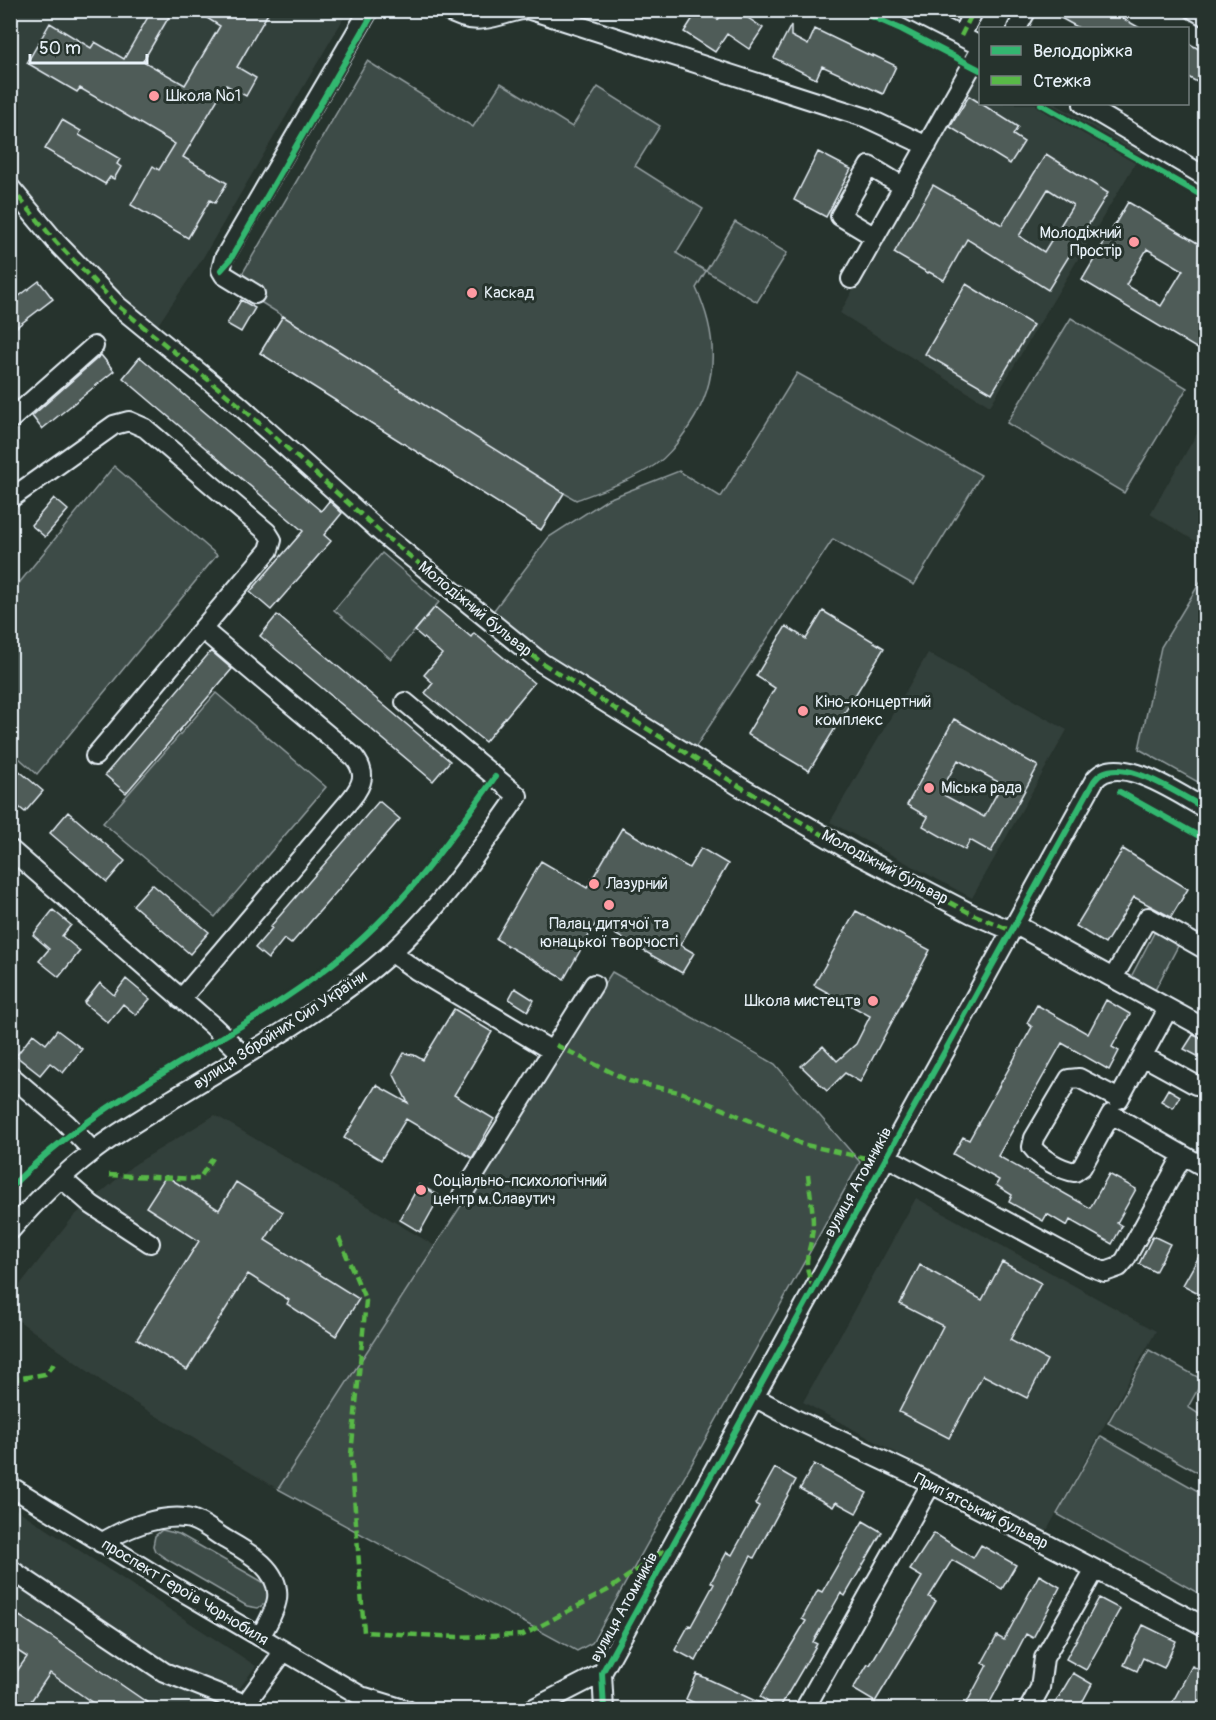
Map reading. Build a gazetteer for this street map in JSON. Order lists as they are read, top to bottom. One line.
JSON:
{"streets":{"street":["Молодіжний бульвар","вулиця Збройних Сил України","вулиця Атомників","Припʼятський бульвар","проспект Героїв Чорнобиля"]},"crossings":[["Молодіжний бульвар","вулиця Атомників"],["вулиця Атомників","Припʼятський бульвар"]],"places":["Школа №1","Молодіжний Простір","Каскад","Кіно-концертний комплекс","Міська рада","Лазурний","Палац дитячої та юнацької творчості","Школа мистецтв","Соціально-психологічний центр м.Славутич"],"legend":["Велодоріжка","Стежка"],"scale_bar":"50 m"}
